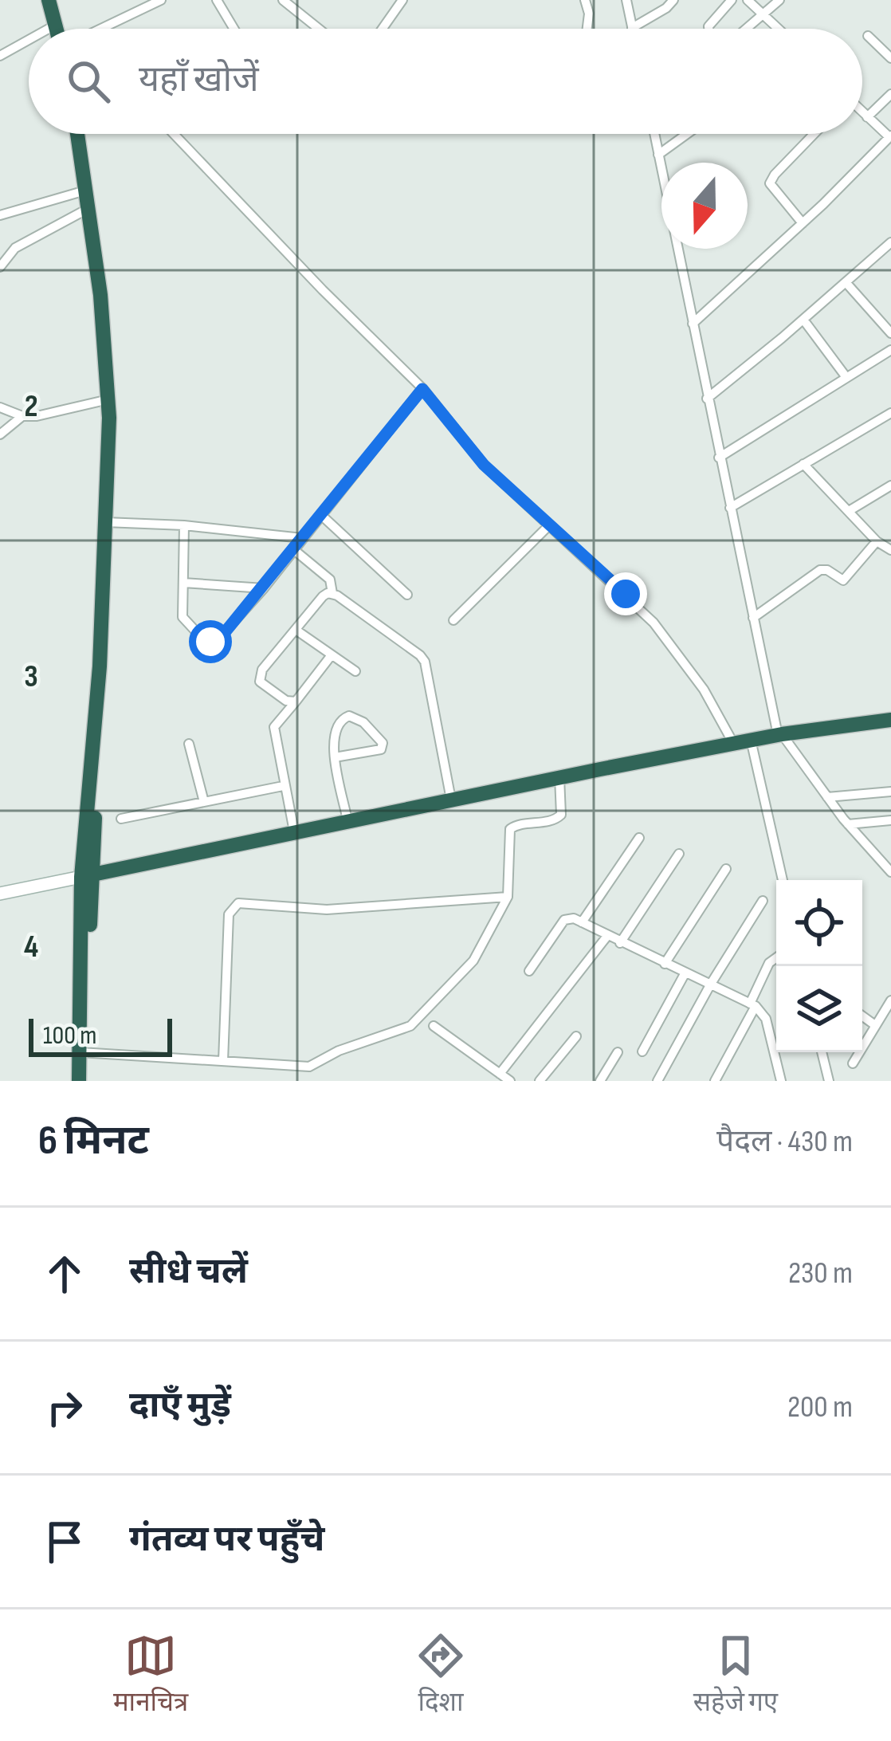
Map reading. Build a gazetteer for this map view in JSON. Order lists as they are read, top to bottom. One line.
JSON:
{"scale_bar":"100 m","north":"bottom","page":{"search":"यहाँ खोजें","scale":"100 m","heading":["6 मिनट","पैदल · 430 m"],"list":[["सीधे चलें","230 m"],["दाएँ मुड़ें","200 m"],"गंतव्य पर पहुँचे"],"nav":["मानचित्र","दिशा","सहेजे गए"]},"grid":{"rows":["2","3","4"]}}
